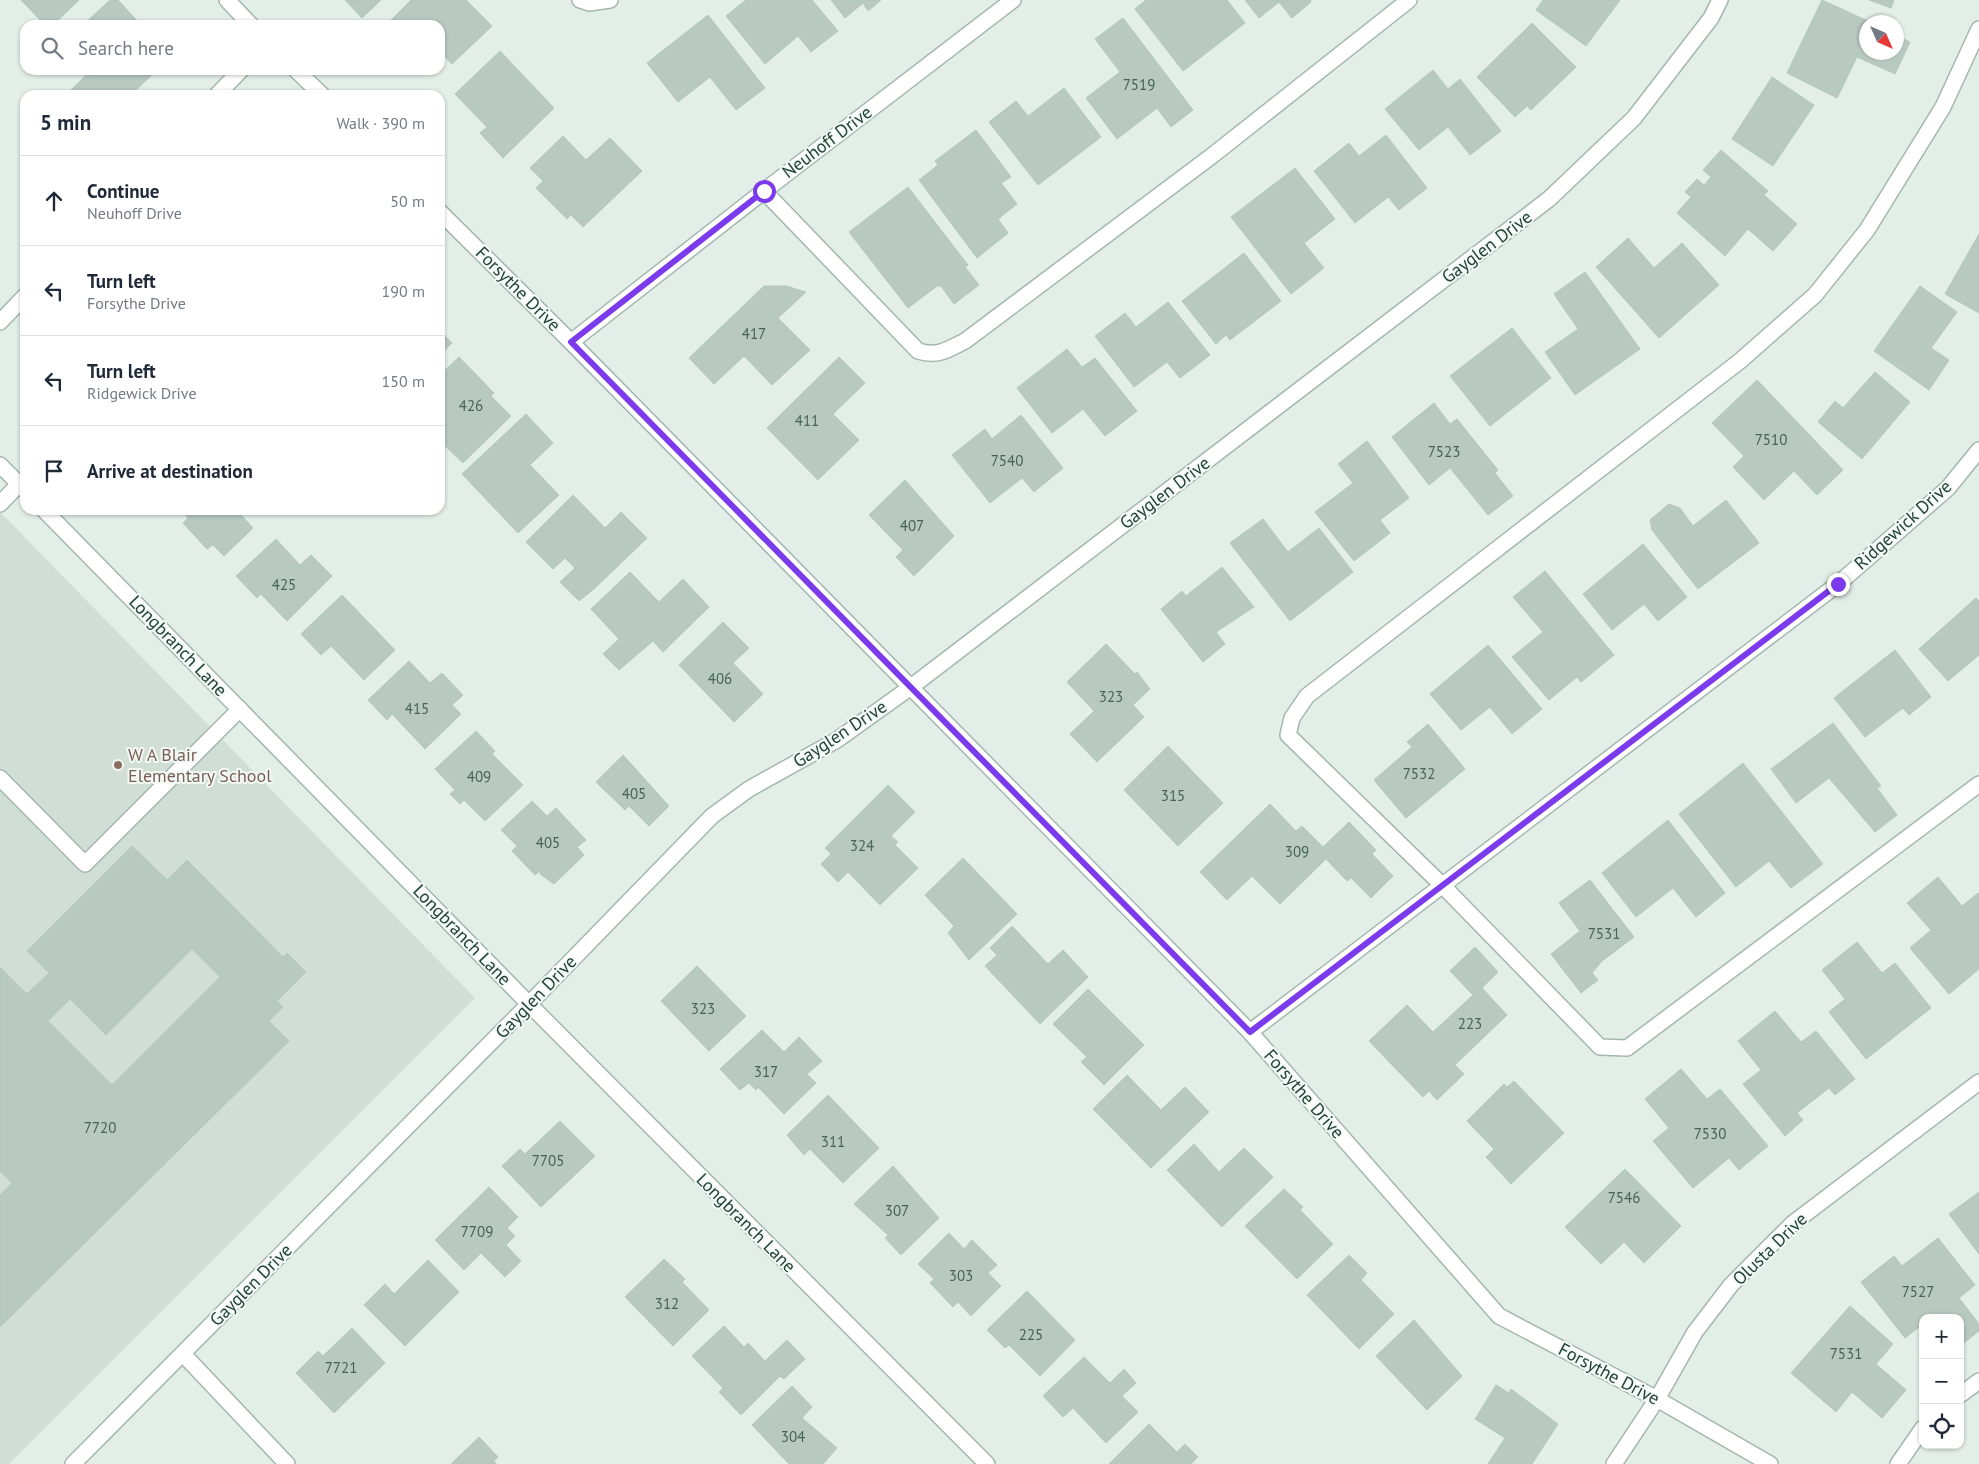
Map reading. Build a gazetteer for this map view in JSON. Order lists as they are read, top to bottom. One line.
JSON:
{"streets":{"street":["Neuhoff Drive","Gayglen Drive","Forsythe Drive","Ridgewick Drive","Longbranch Lane","Olusta Drive"]},"crossings":[["Neuhoff Drive","Forsythe Drive"],["Gayglen Drive","Forsythe Drive"],["Gayglen Drive","Longbranch Lane"],["Forsythe Drive","Ridgewick Drive"],["Forsythe Drive","Olusta Drive"]],"places":["W A Blair Elementary School"],"house_numbers":["7519","417","426","411","7510","7523","7540","407","425","406","323","415","7532","409","405","315","405","324","309","7531","323","223","317","7720","7530","311","7705","7546","307","7709","303","7527","312","225","7531","7721","304"],"north":"bottom right","page":{"search":"Search here","heading":["5 min","Walk · 390 m"],"list":[["Continue","Neuhoff Drive","50 m"],["Turn left","Forsythe Drive","190 m"],["Turn left","Ridgewick Drive","150 m"],"Arrive at destination"],"map_buttons":["+","−"]}}
